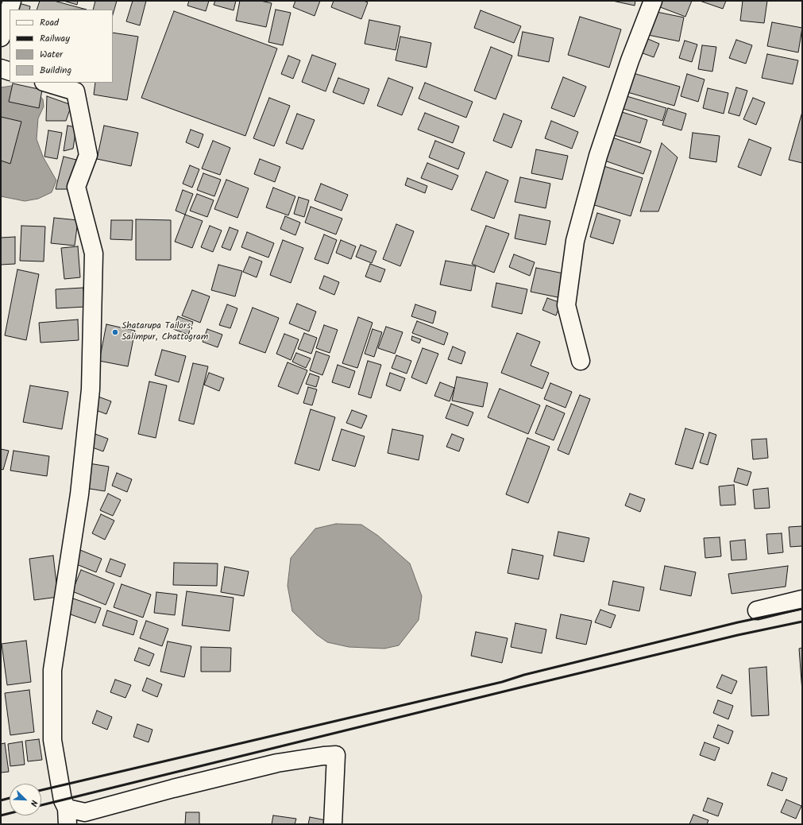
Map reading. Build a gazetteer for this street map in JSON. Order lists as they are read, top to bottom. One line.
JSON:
{"places":["Shatarupa Tailors, Salimpur, Chattogram"],"legend":["Road","Railway","Water","Building"],"north":"bottom right"}
